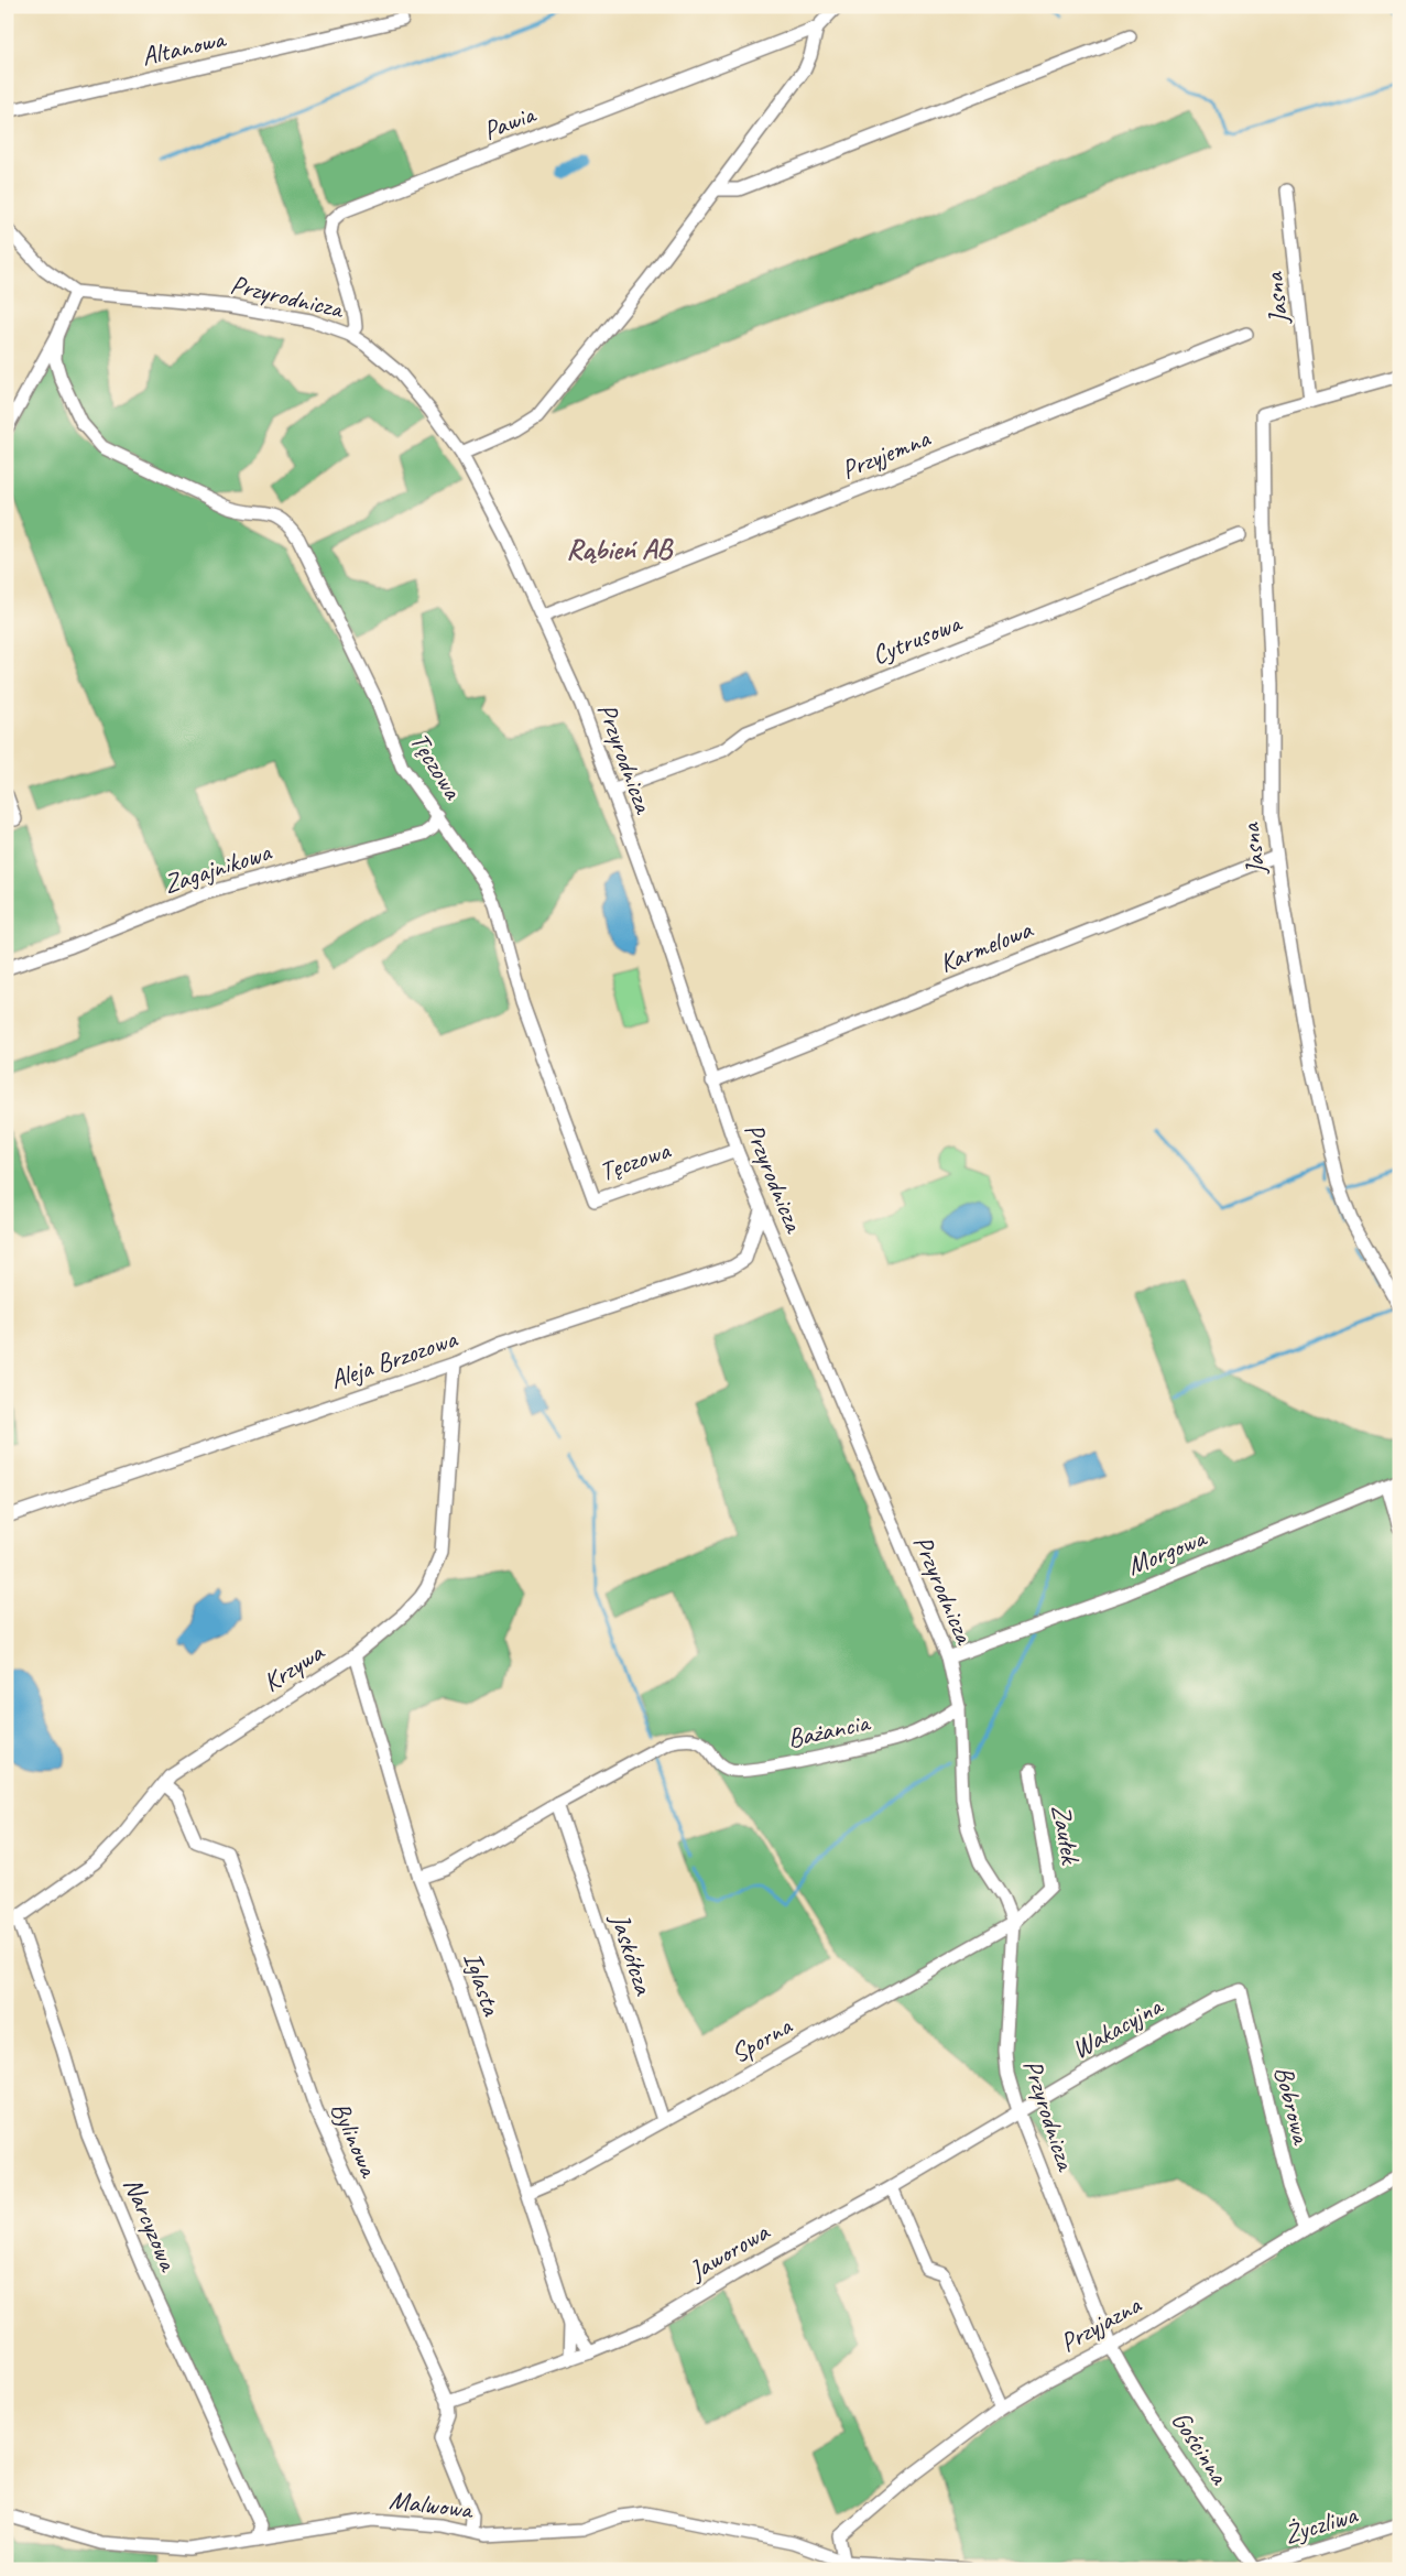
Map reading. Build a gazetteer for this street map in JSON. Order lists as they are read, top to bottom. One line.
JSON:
{"streets":{"street":["Altanowa","Pawia","Przyrodnicza","Jasna","Przyjemna","Cytrusowa","Tęczowa","Zagajnikowa","Karmelowa","Aleja Brzozowa","Morgowa","Krzywa","Bażancia","Zaułek","Jaskółcza","Iglasta","Wakacyjna","Sporna","Bobrowa","Bylinowa","Narcyzowa","Jaworowa","Przyjazna","Gościnna","Malwowa","Życzliwa"]},"crossings":[["Pawia","Przyrodnicza"],["Przyrodnicza","Przyjemna"],["Przyrodnicza","Cytrusowa"],["Przyrodnicza","Tęczowa"],["Przyrodnicza","Karmelowa"],["Przyrodnicza","Aleja Brzozowa"],["Przyrodnicza","Morgowa"],["Przyrodnicza","Bażancia"],["Przyrodnicza","Zaułek"],["Przyrodnicza","Wakacyjna"],["Przyrodnicza","Sporna"],["Przyrodnicza","Jaworowa"],["Przyrodnicza","Przyjazna"],["Przyrodnicza","Gościnna"],["Jasna","Karmelowa"],["Tęczowa","Zagajnikowa"],["Aleja Brzozowa","Krzywa"],["Krzywa","Iglasta"],["Krzywa","Bylinowa"],["Krzywa","Narcyzowa"],["Bażancia","Jaskółcza"],["Zaułek","Sporna"],["Jaskółcza","Sporna"],["Iglasta","Sporna"],["Iglasta","Jaworowa"],["Wakacyjna","Bobrowa"],["Wakacyjna","Jaworowa"],["Bobrowa","Przyjazna"],["Bylinowa","Jaworowa"],["Narcyzowa","Malwowa"],["Przyjazna","Gościnna"],["Przyjazna","Malwowa"],["Gościnna","Życzliwa"]],"districts":["Rąbień AB"]}
